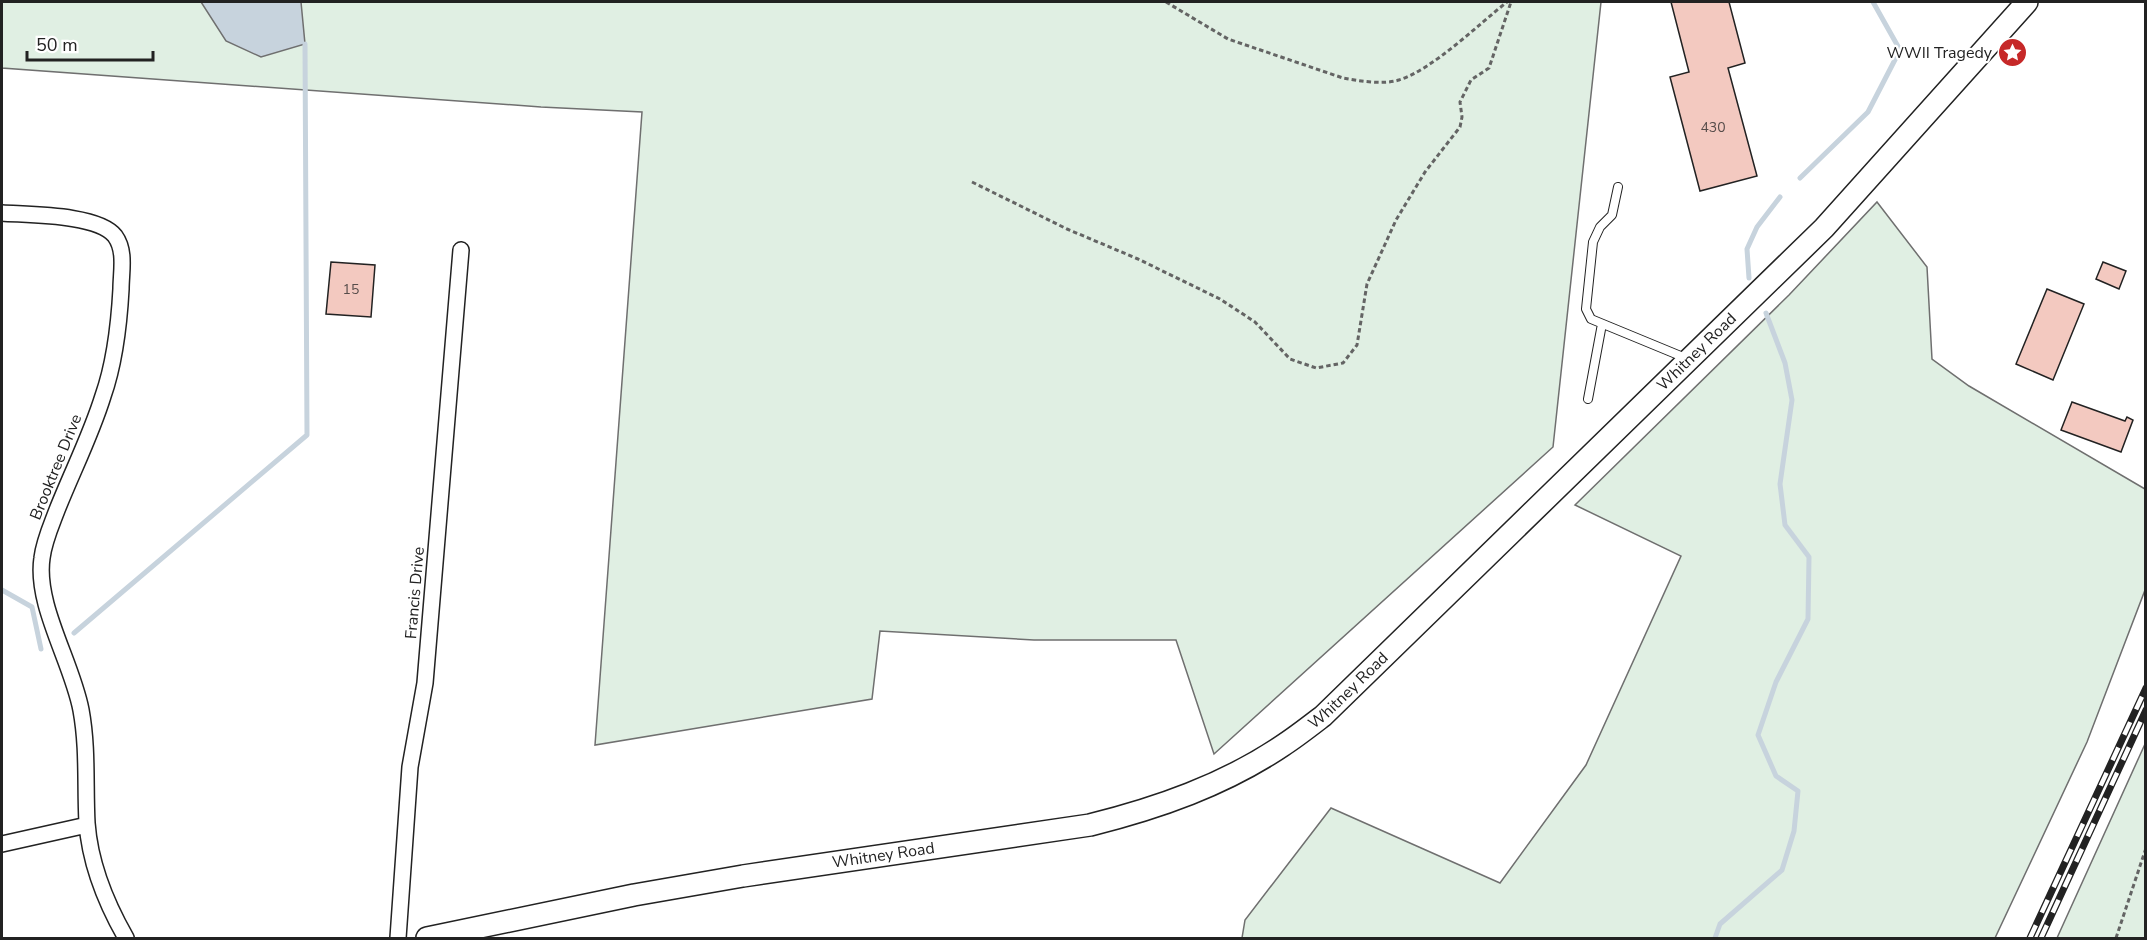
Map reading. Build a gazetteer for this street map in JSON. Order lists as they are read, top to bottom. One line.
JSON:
{"streets":{"main road":["Whitney Road"],"street":["Brooktree Drive","Francis Drive"]},"places":{"place":["WWII Tragedy"]},"house_numbers":["430","15"],"scale_bar":"50 m"}
